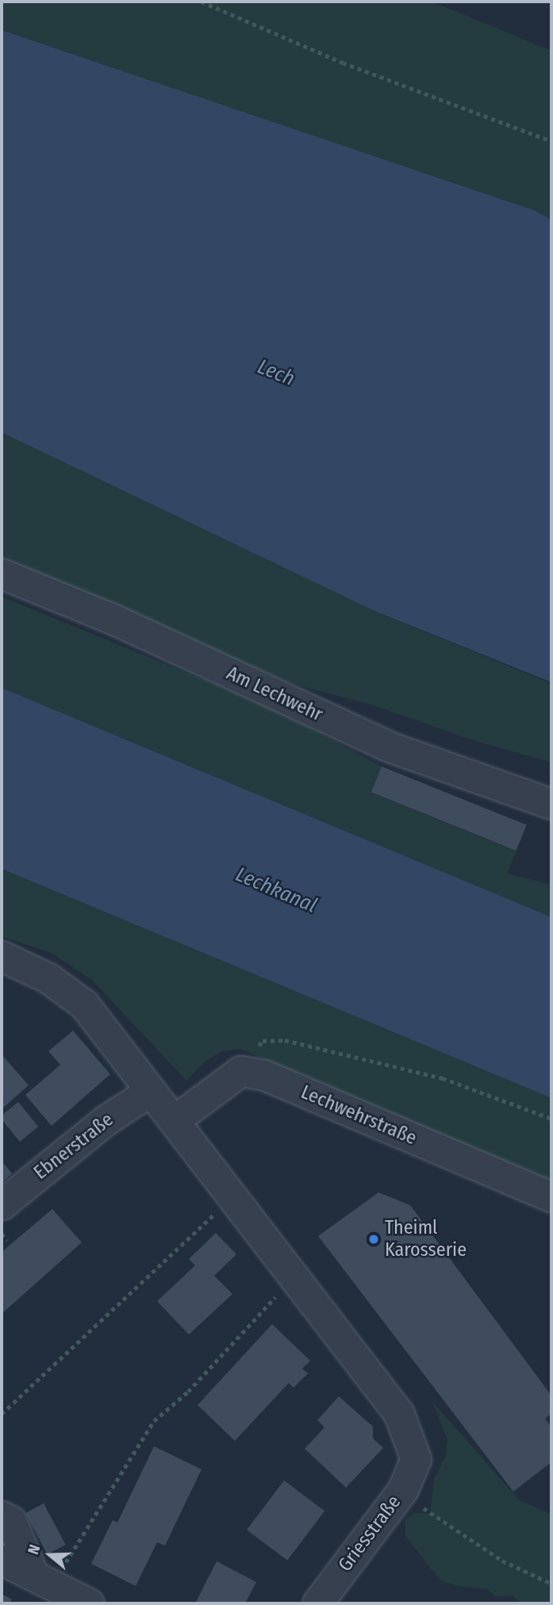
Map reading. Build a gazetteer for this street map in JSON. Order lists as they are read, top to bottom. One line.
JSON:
{"streets":{"street":["Am Lechwehr","Lechwehrstraße","Ebnerstraße","Griesstraße"]},"water":["Lech","Lechkanal"],"places":["Theiml Karosserie"],"north":"left"}
